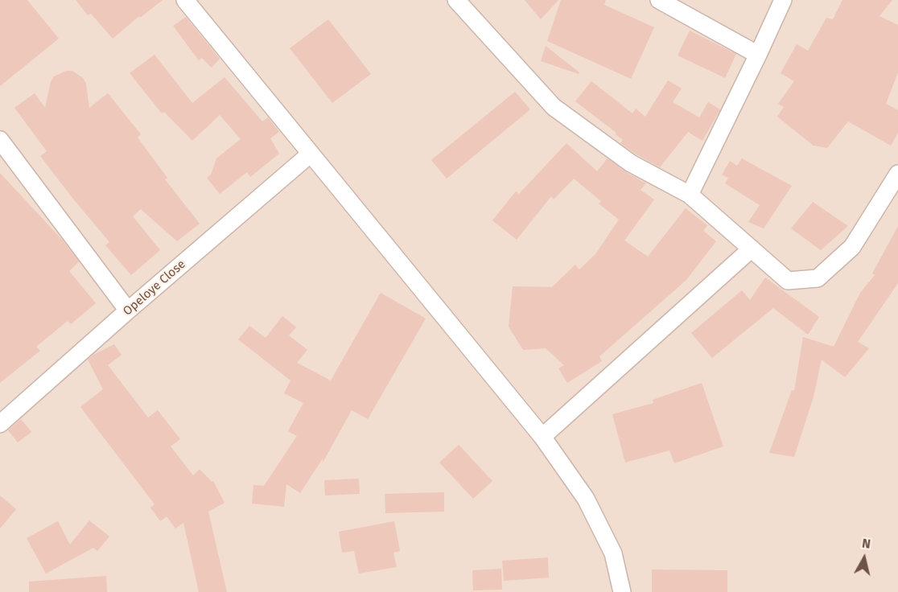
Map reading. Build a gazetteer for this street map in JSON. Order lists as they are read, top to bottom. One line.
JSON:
{"streets":{"street":["Opeloye Close"]},"north":"top"}
